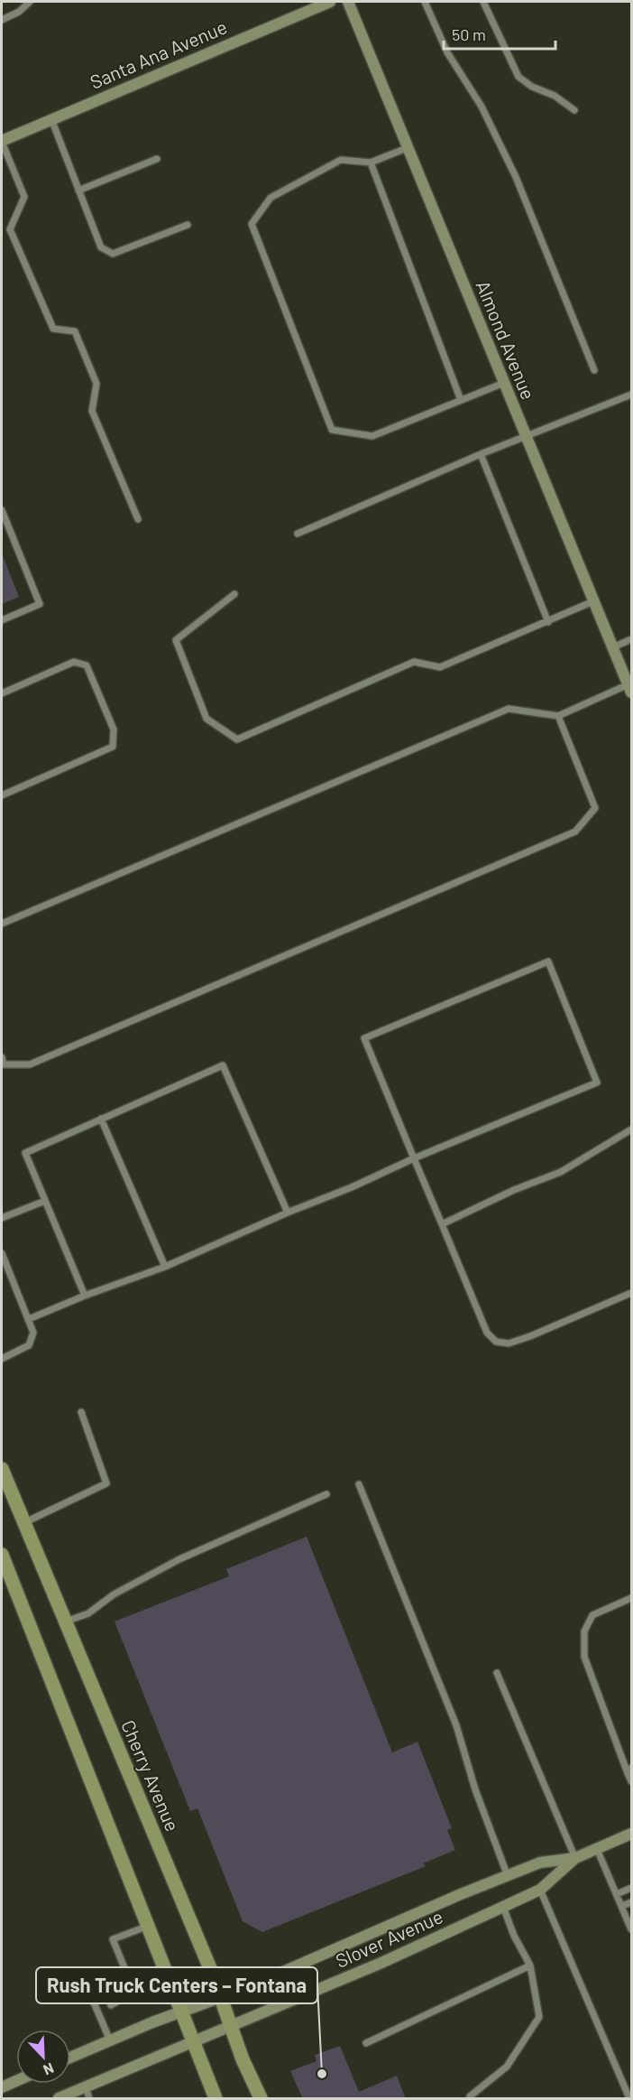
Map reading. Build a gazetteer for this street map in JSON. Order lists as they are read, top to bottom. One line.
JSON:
{"streets":{"main road":["Santa Ana Avenue","Almond Avenue","Cherry Avenue","Slover Avenue"]},"crossings":[["Cherry Avenue","Slover Avenue"]],"places":["Rush Truck Centers – Fontana"],"scale_bar":"50 m","north":"bottom right"}
